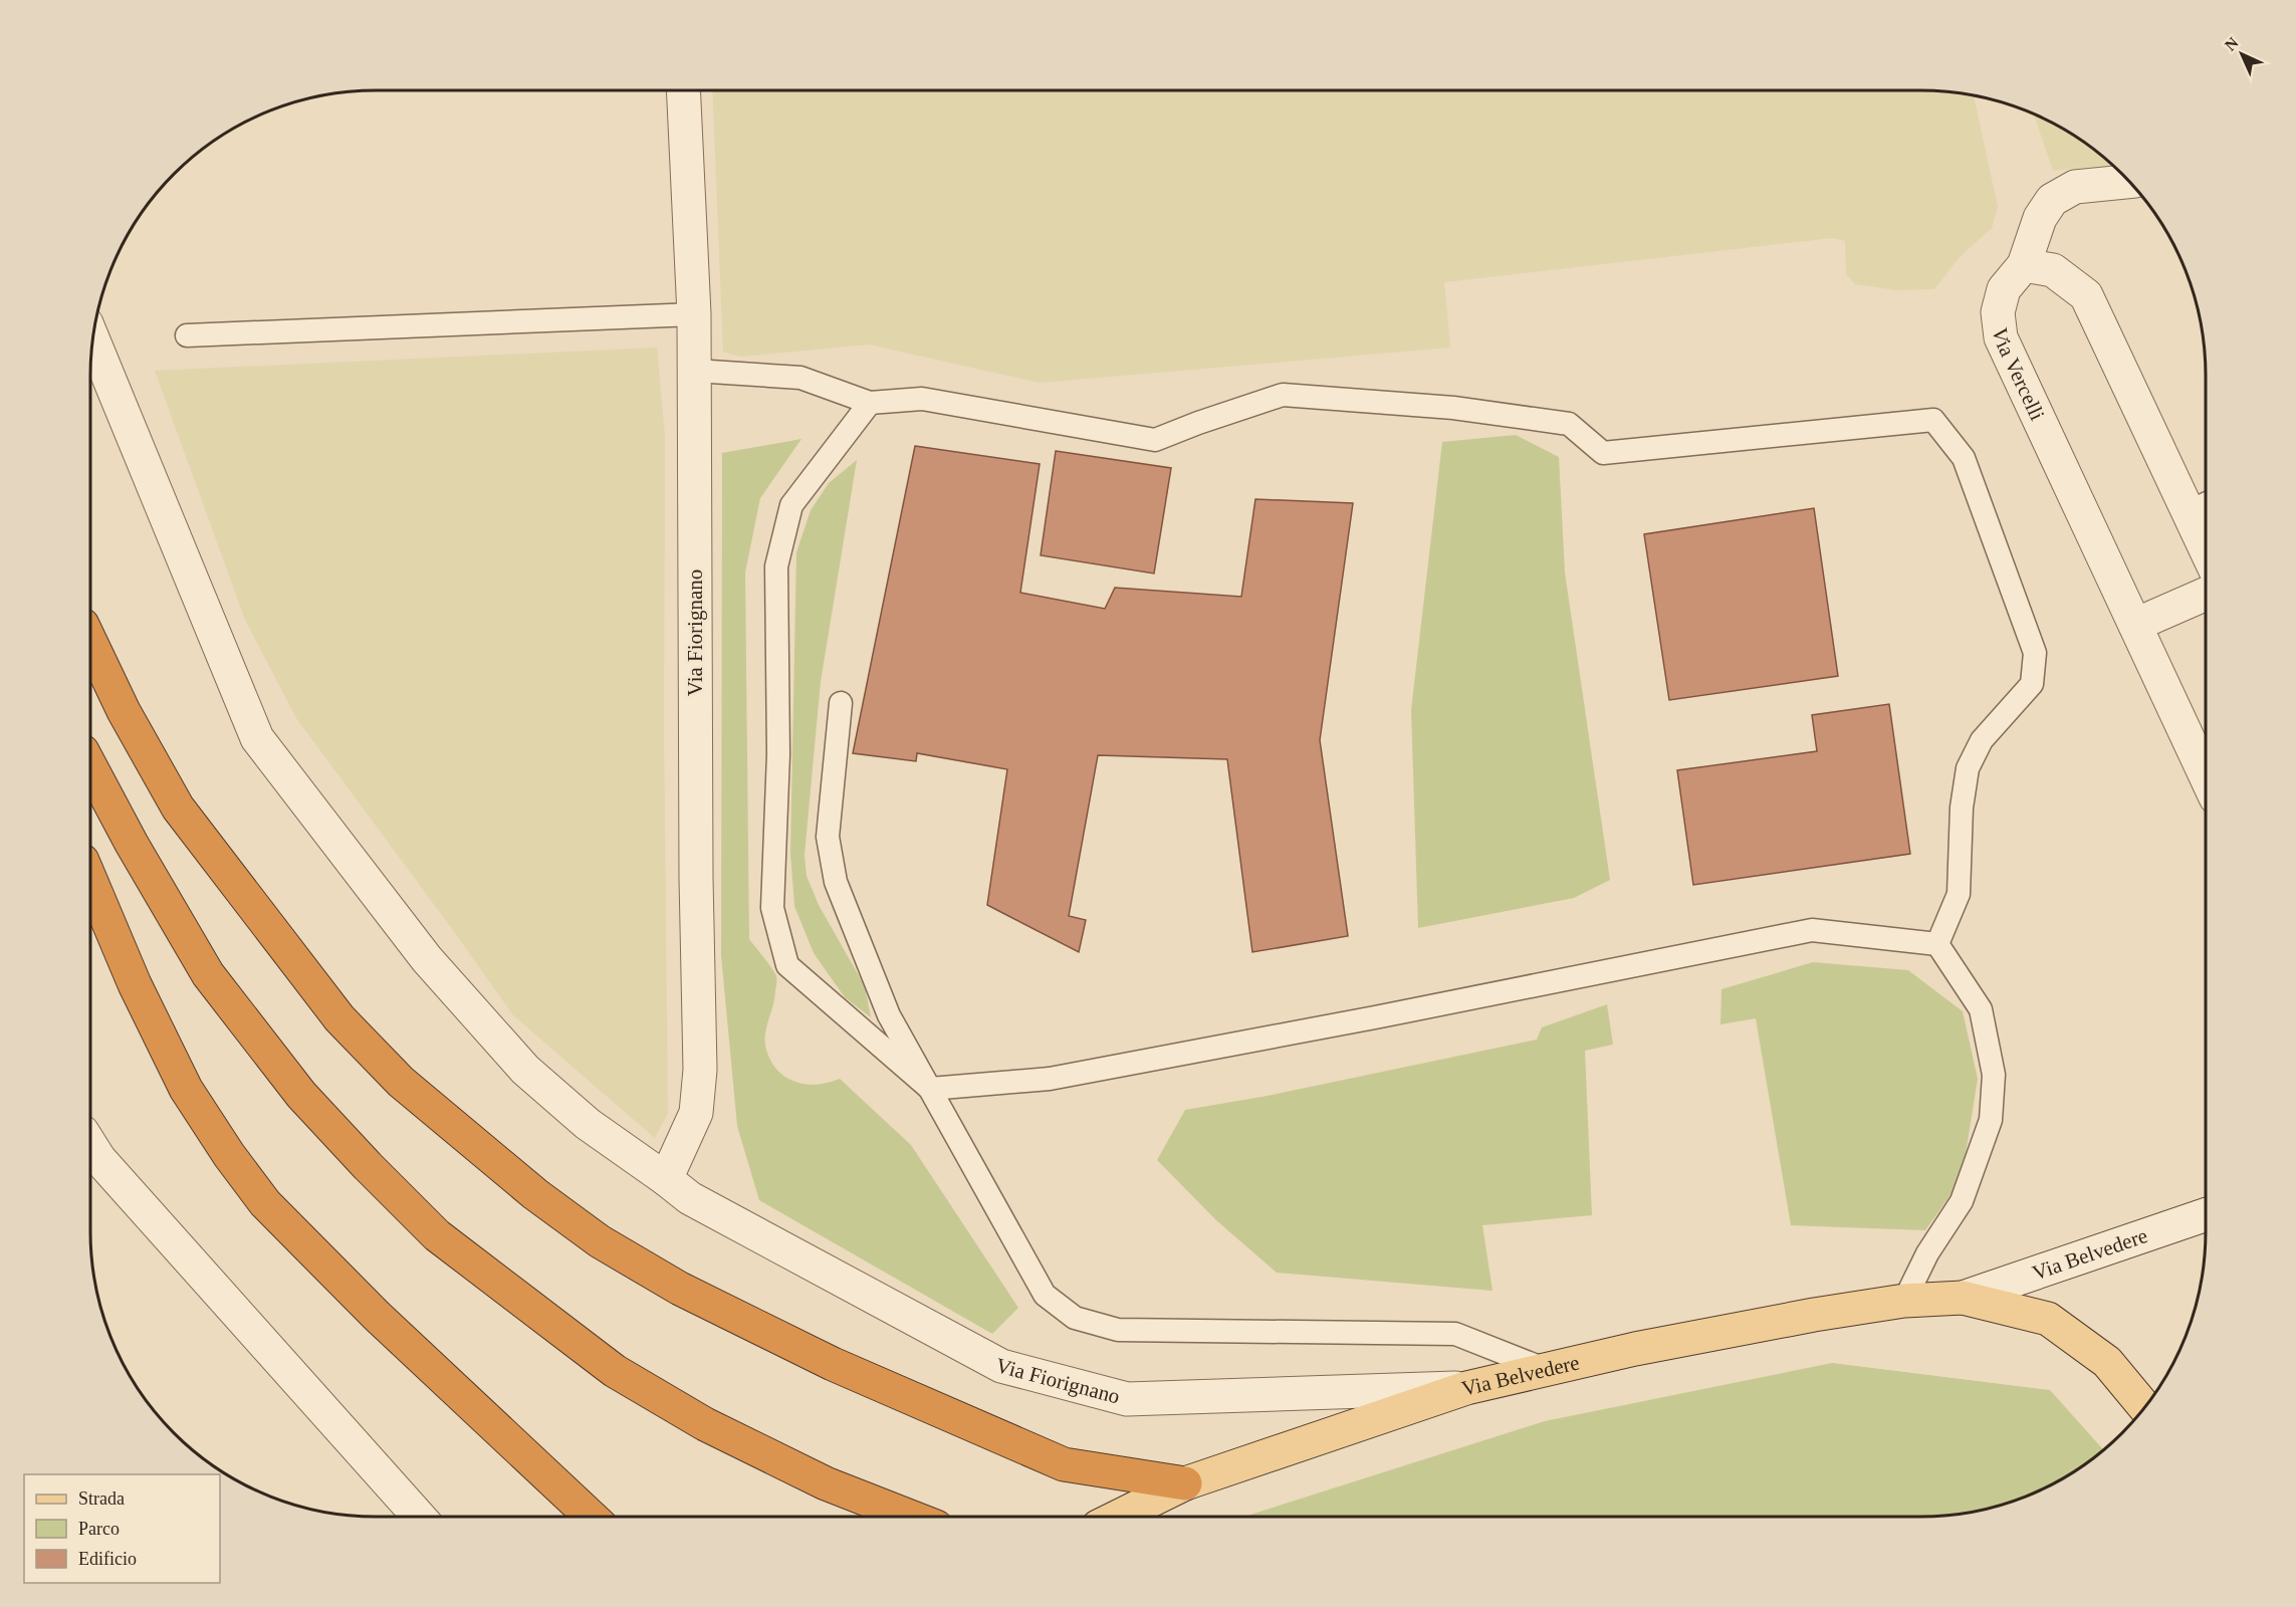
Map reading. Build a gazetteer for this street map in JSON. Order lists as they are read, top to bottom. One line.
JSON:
{"streets":{"main road":["Via Belvedere"],"street":["Via Vercelli","Via Fiorignano"]},"crossings":[["Via Fiorignano","Via Belvedere"]],"legend":["Strada","Parco","Edificio"],"north":"top left"}
